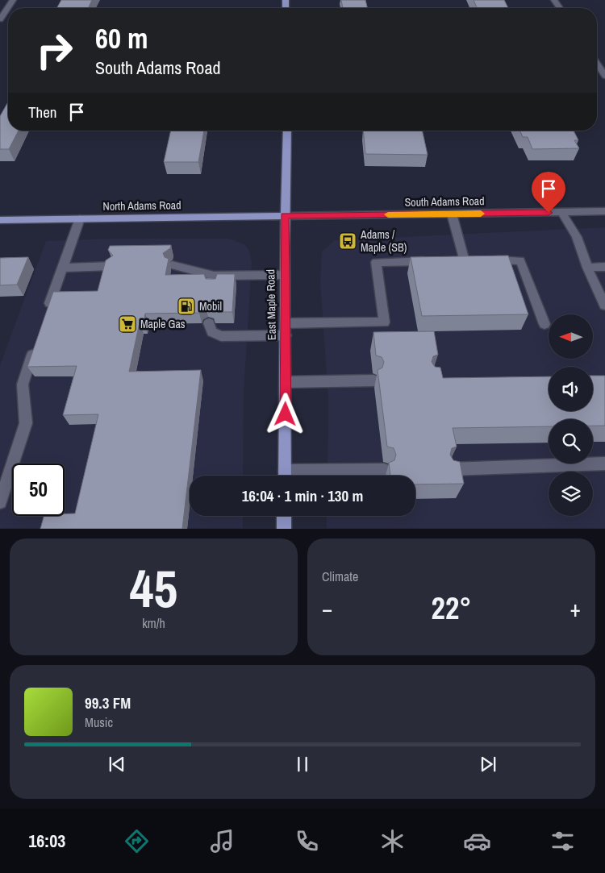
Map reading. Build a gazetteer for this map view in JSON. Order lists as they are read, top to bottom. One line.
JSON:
{"streets":{"main road":["North Adams Road","East Maple Road"],"street":["South Adams Road"]},"crossings":[["South Adams Road","North Adams Road"],["South Adams Road","East Maple Road"],["North Adams Road","East Maple Road"]],"places":{"bus stop":["Adams / Maple (SB)"],"fuel station":["Mobil"],"supermarket":["Maple Gas"]},"north":"left","page":{"turn":["60 m","South Adams Road"],"then":"Then","limit":"50","trip":"16:04 · 1 min · 130 m","tile":[["45","km/h"],"Climate"],"heat":["−","22°","+"],"song":["99.3 FM","Music"],"tabs":"16:03"}}
